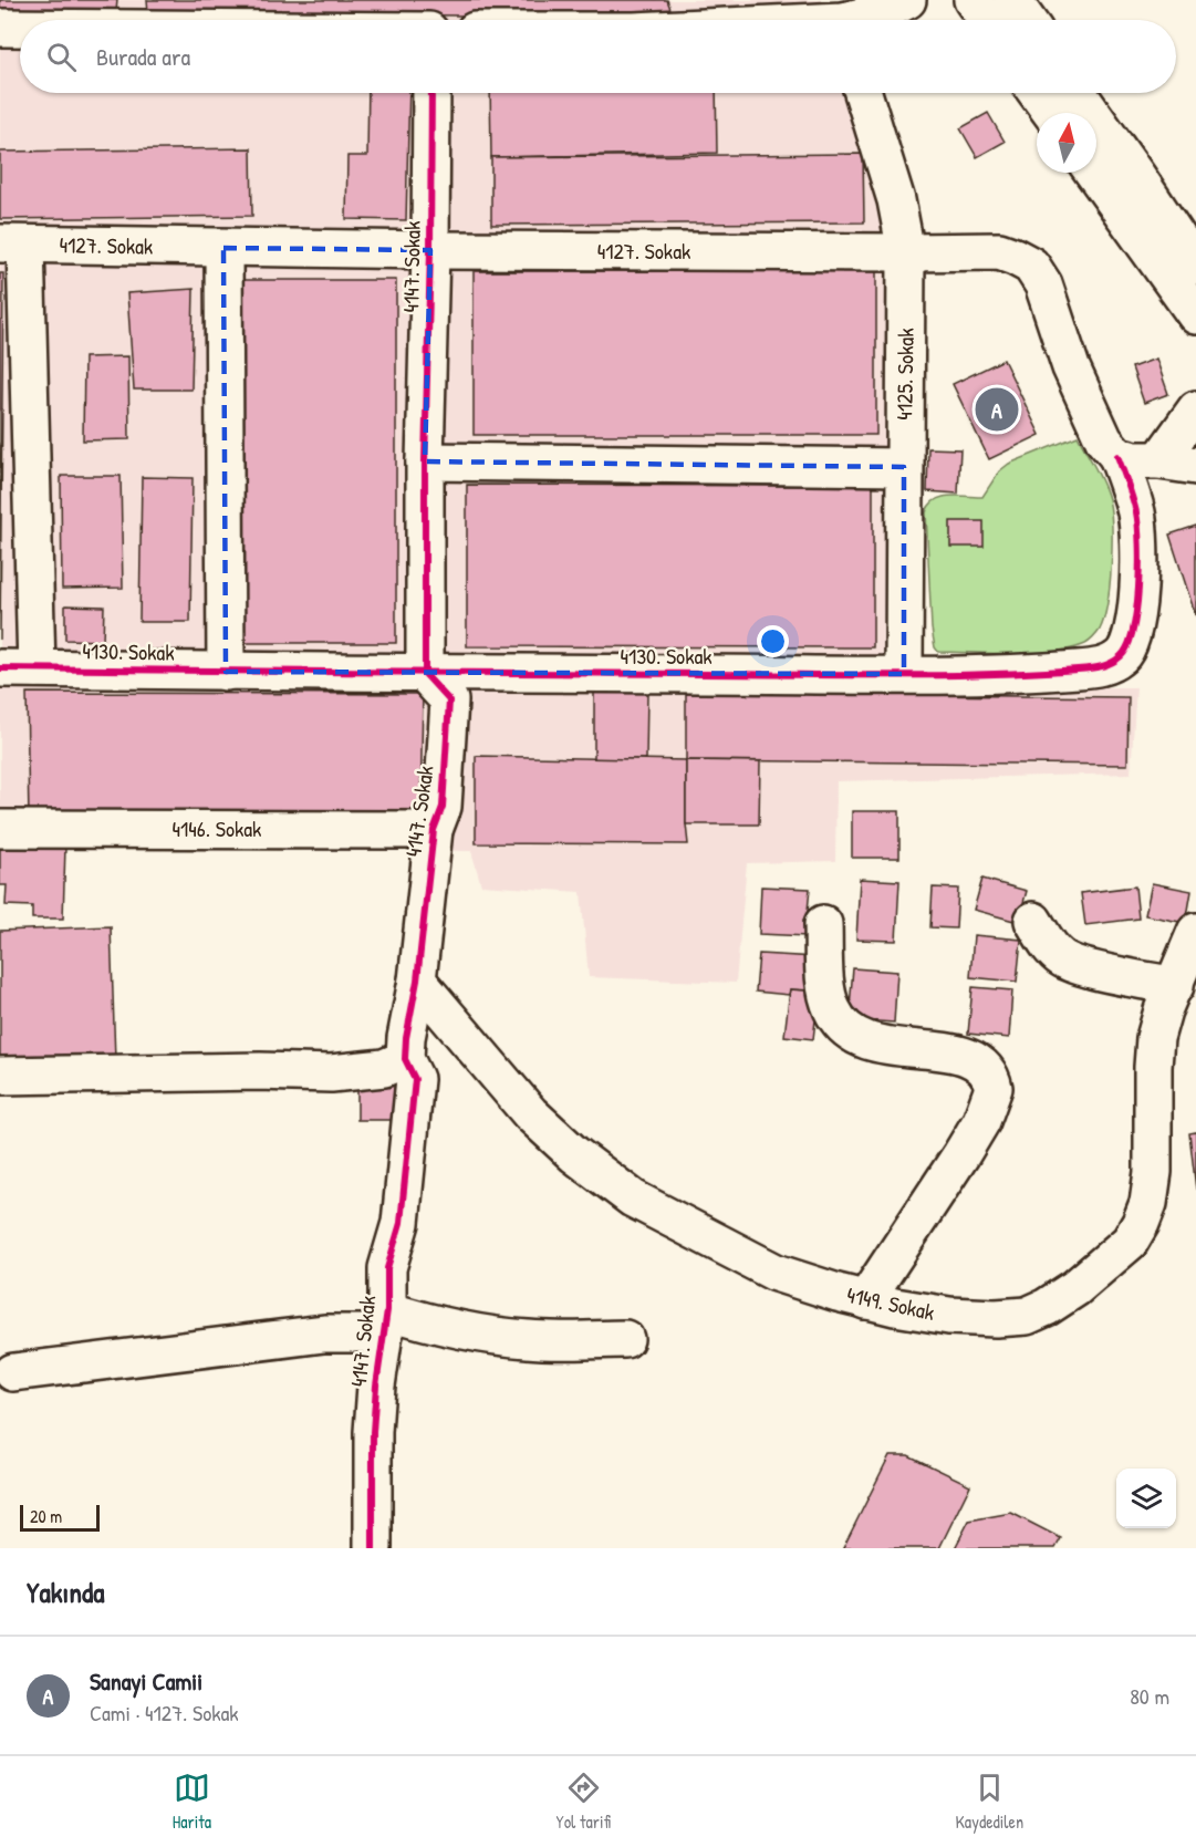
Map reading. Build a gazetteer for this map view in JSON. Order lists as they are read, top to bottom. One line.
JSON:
{"streets":{"street":["4127. Sokak","4147. Sokak","4125. Sokak","4130. Sokak","4146. Sokak","4149. Sokak"]},"crossings":[["4127. Sokak","4147. Sokak"],["4127. Sokak","4125. Sokak"],["4127. Sokak","4130. Sokak"],["4147. Sokak","4130. Sokak"],["4147. Sokak","4146. Sokak"],["4147. Sokak","4149. Sokak"],["4125. Sokak","4130. Sokak"]],"scale_bar":"20 m","north":"top","page":{"search":"Burada ara","pins":"A","scale":"20 m","heading":"Yakında","list":[{"mark":"A","name":"Sanayi Camii","note":"Cami · 4127. Sokak","value":"80 m"}],"nav":["Harita","Yol tarifi","Kaydedilen"]}}
